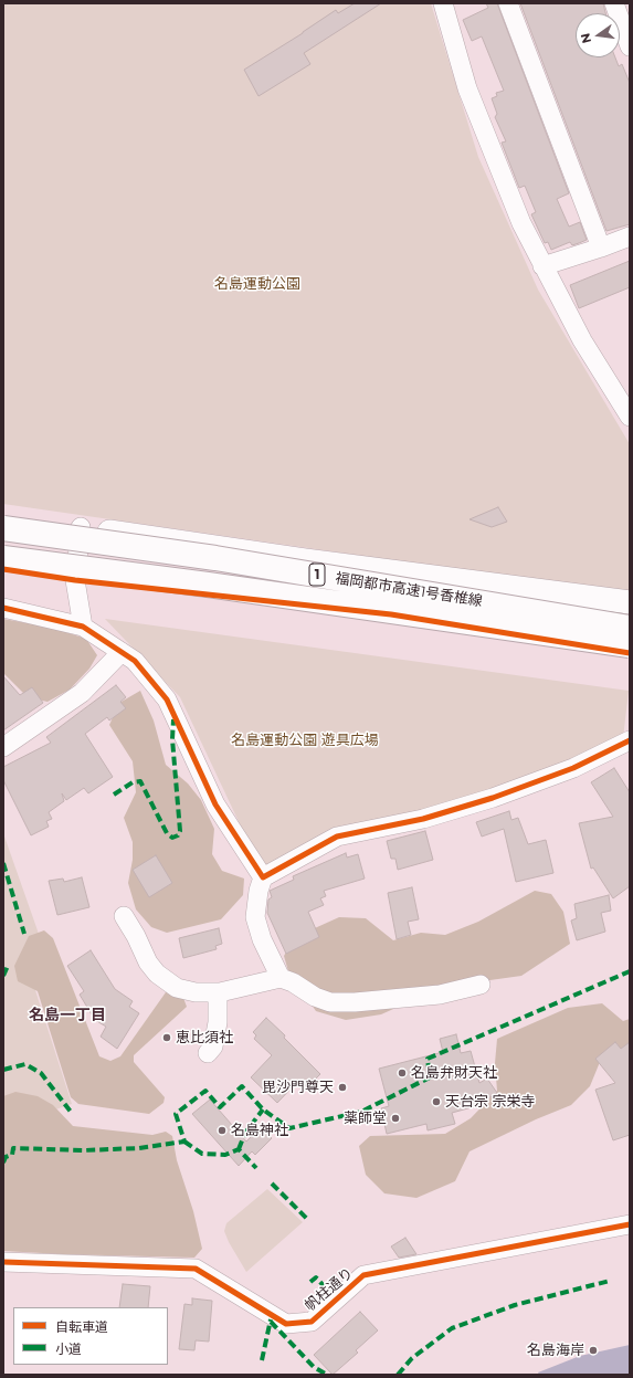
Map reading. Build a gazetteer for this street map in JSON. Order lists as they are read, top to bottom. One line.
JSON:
{"streets":{"highway":["1","福岡都市高速1号香椎線"],"street":["帆柱通り"]},"districts":["名島一丁目"],"parks":["名島運動公園","名島運動公園 遊具広場"],"places":["恵比須社","名島弁財天社","毘沙門尊天","天台宗 宗栄寺","薬師堂","名島神社","名島海岸"],"legend":["自転車道","小道"],"north":"left"}
